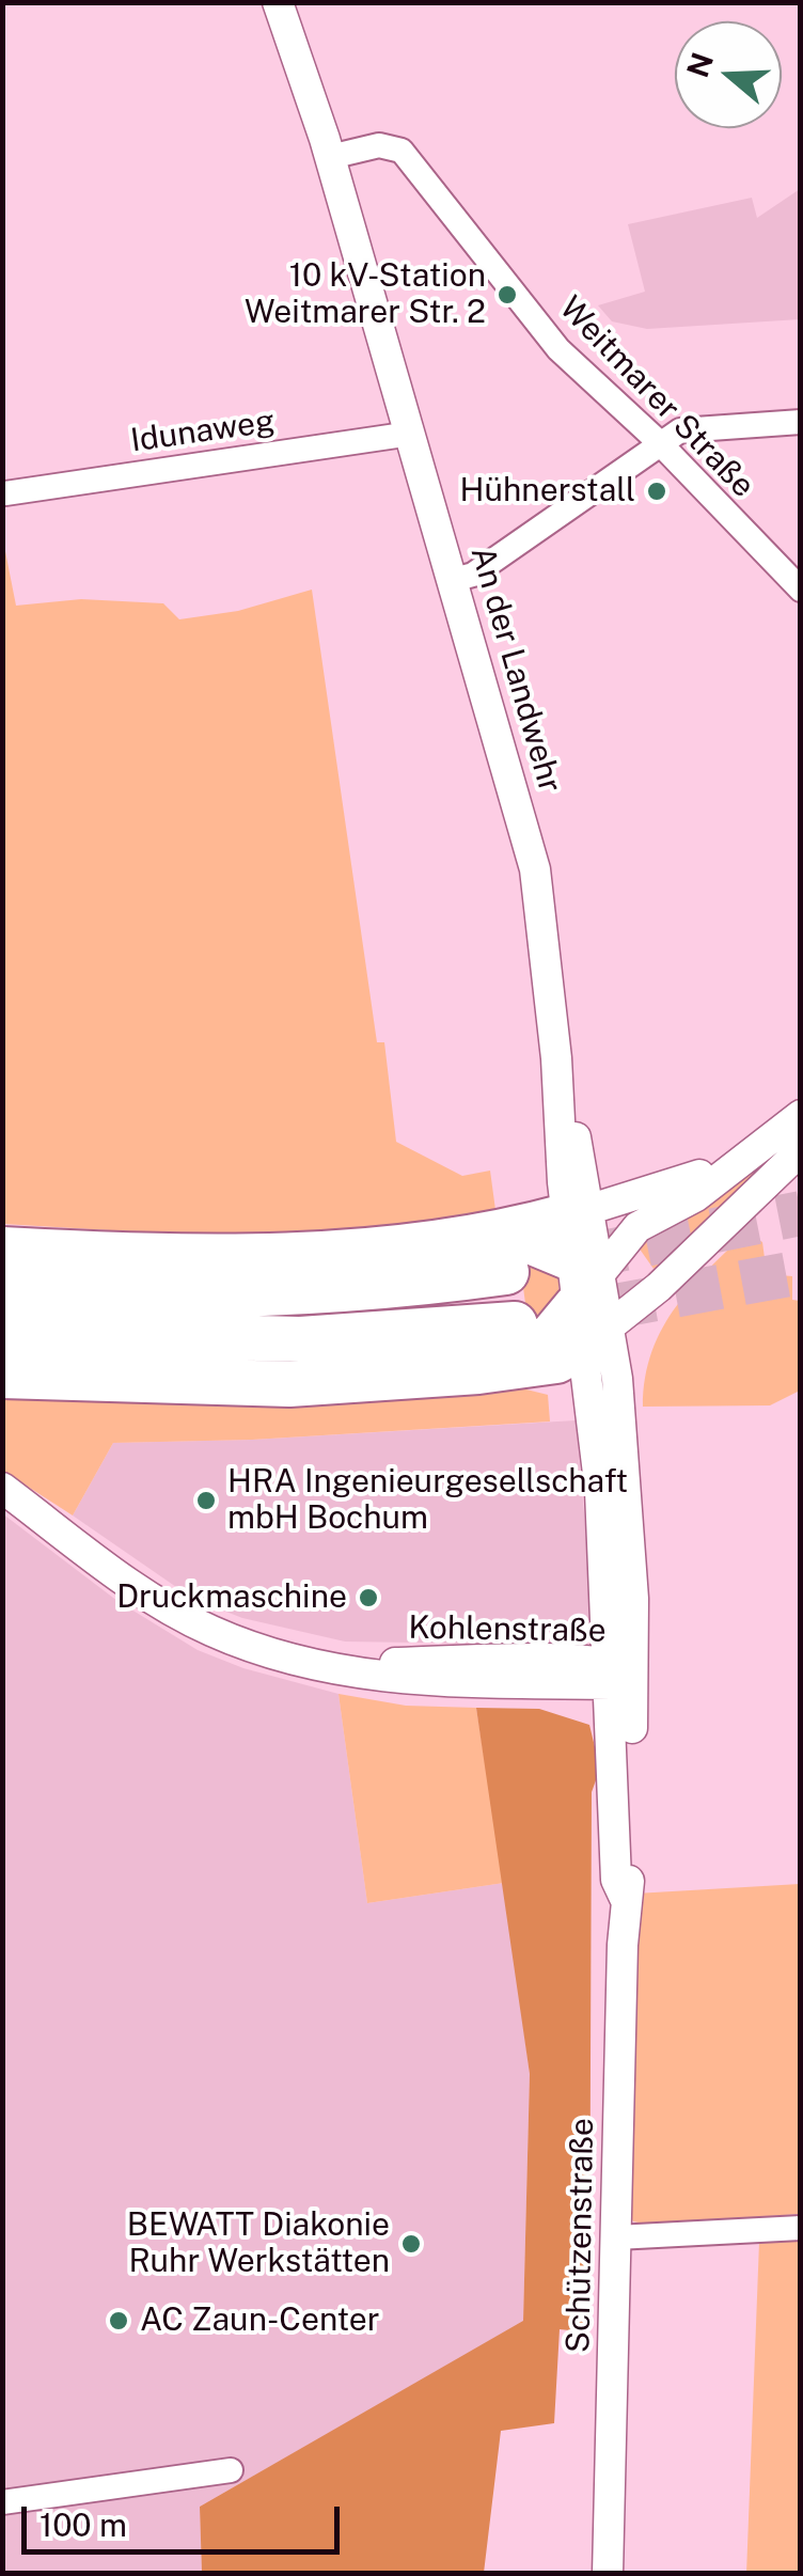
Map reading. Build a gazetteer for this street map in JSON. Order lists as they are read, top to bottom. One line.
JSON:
{"streets":{"street":["Weitmarer Straße","Idunaweg","An der Landwehr","Kohlenstraße","Schützenstraße"]},"crossings":[["Weitmarer Straße","An der Landwehr"],["Idunaweg","An der Landwehr"],["An der Landwehr","Schützenstraße"],["Kohlenstraße","Schützenstraße"]],"places":["10 kV-Station Weitmarer Str. 2","Hühnerstall","HRA Ingenieurgesellschaft mbH Bochum","Druckmaschine","BEWATT Diakonie Ruhr Werkstätten","AC Zaun-Center"],"scale_bar":"100 m","north":"left"}
